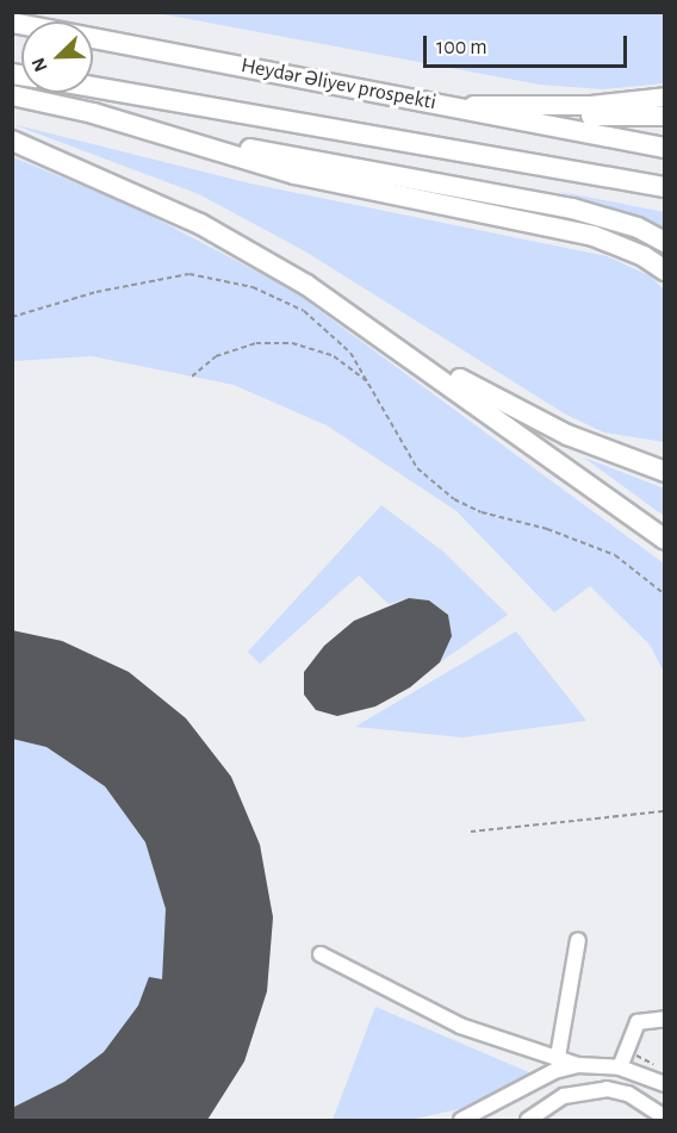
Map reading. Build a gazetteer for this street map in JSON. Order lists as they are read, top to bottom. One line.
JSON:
{"streets":{"highway":["Heydər Əliyev prospekti"]},"scale_bar":"100 m","north":"bottom left"}
